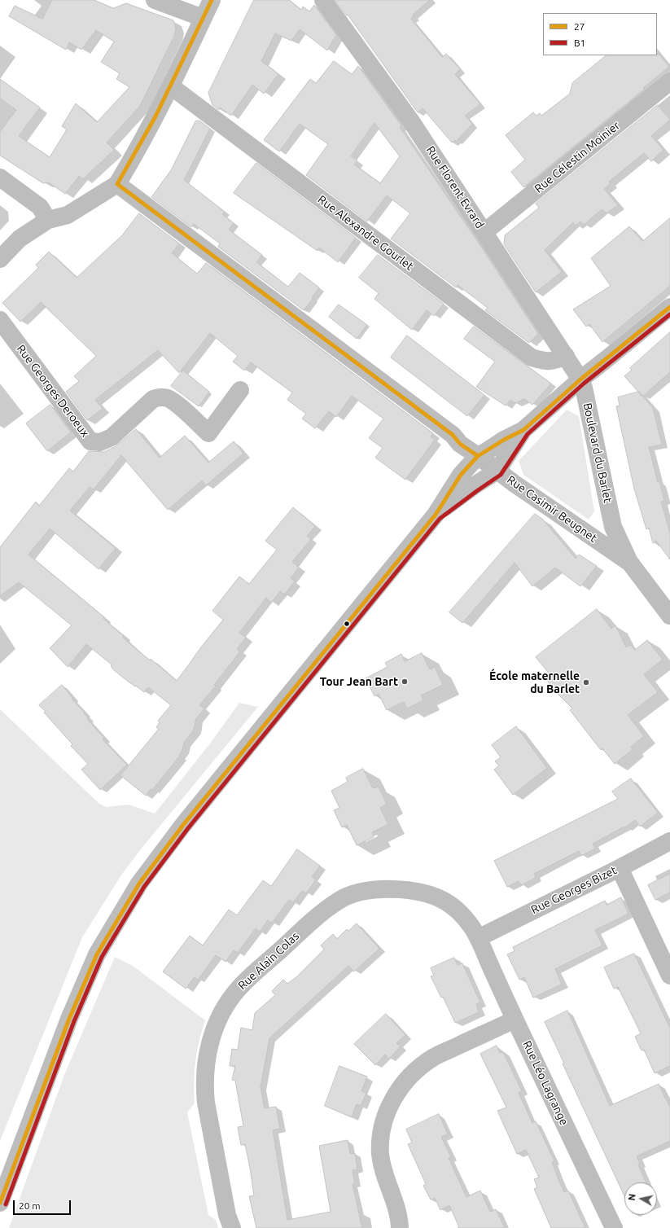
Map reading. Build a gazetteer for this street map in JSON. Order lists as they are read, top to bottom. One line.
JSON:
{"streets":{"street":["Rue Célestin Moinier","Rue Florent Evrard","Rue Alexandre Gourlet","Rue Georges Deroeux","Boulevard du Barlet","Rue Casimir Beugnet","Rue Georges Bizet","Rue Alain Colas","Rue Léo Lagrange"]},"crossings":[["Rue Célestin Moinier","Rue Florent Evrard"],["Rue Florent Evrard","Rue Alexandre Gourlet"],["Rue Florent Evrard","Boulevard du Barlet"],["Boulevard du Barlet","Rue Casimir Beugnet"],["Rue Georges Bizet","Rue Alain Colas"],["Rue Georges Bizet","Rue Léo Lagrange"],["Rue Alain Colas","Rue Léo Lagrange"]],"places":["Tour Jean Bart","École maternelle du Barlet"],"lines":["transit line 27","transit line B1"],"legend":["27","B1"],"scale_bar":"20 m","north":"left"}
